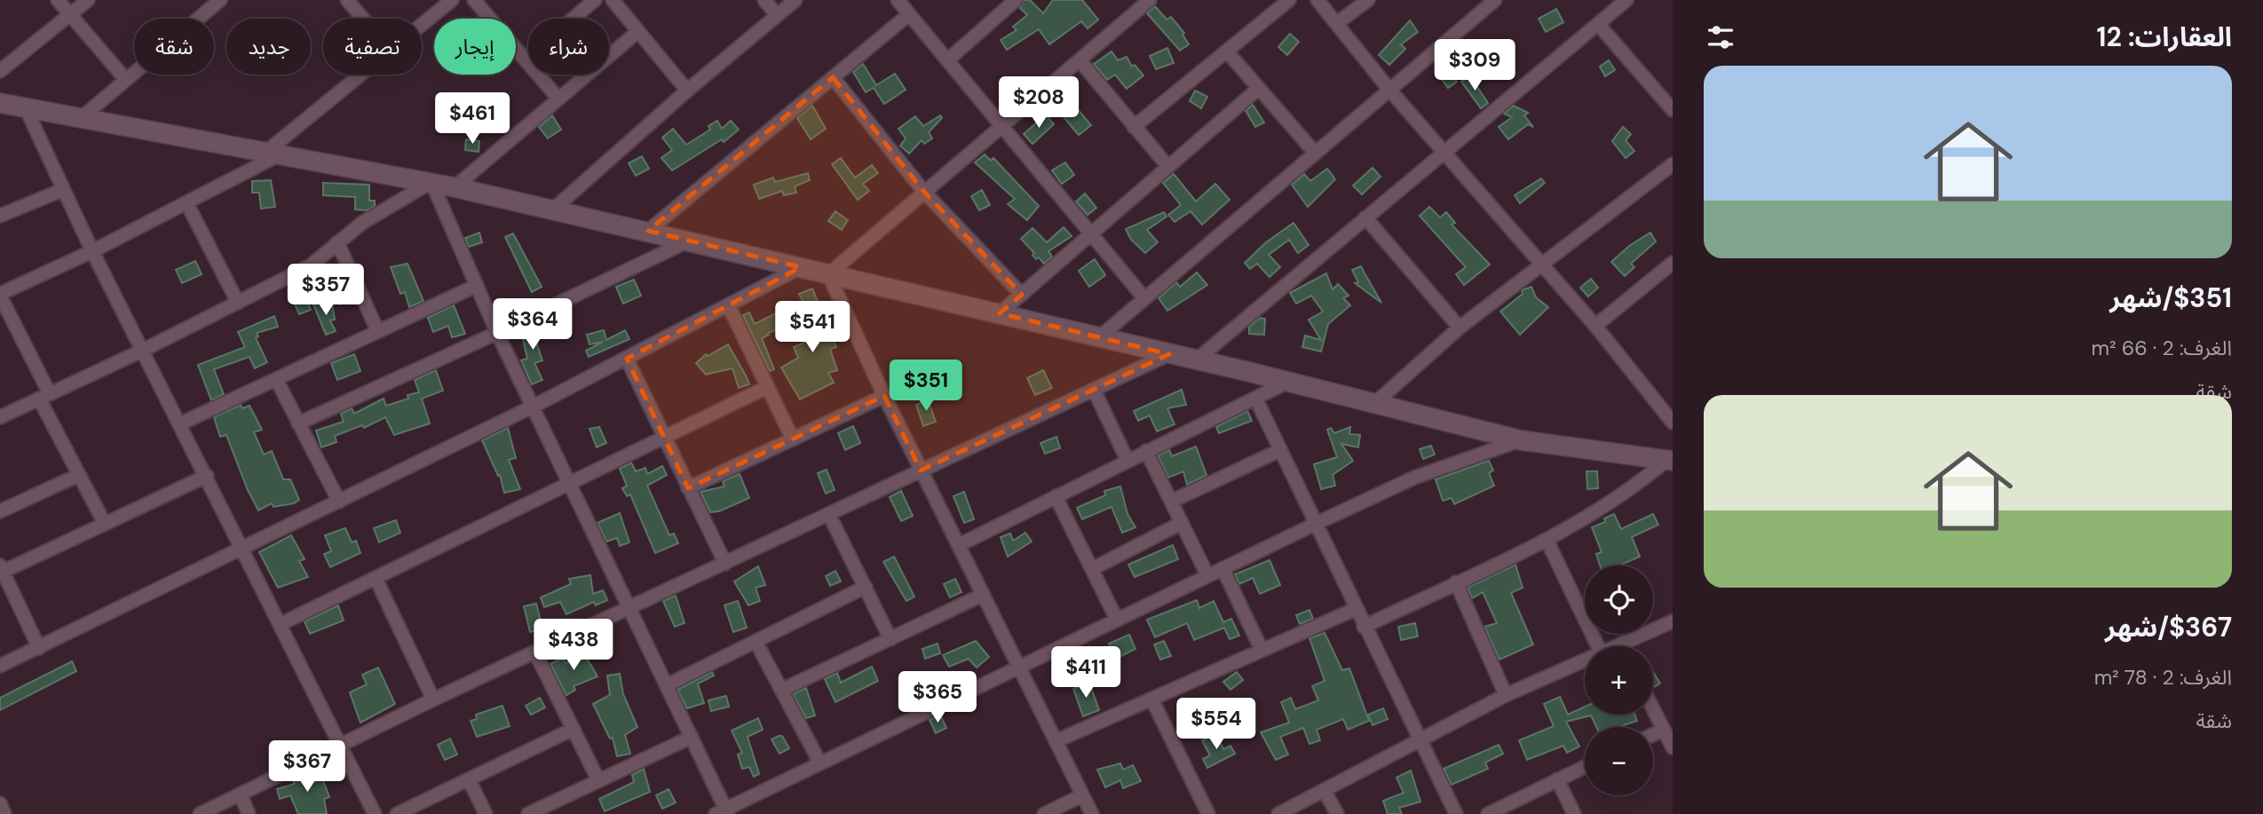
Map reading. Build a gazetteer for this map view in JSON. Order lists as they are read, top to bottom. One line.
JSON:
{"page":{"heading":"العقارات: 12","chip":["شراء","إيجار","تصفية","جديد","شقة"],"price":["$309","$208","$461","$357","$364","$541","$351","$438","$411","$365","$554","$367"],"list":[{"name":"$351/شهر","note":"الغرف: 2 · 66 m² · شقة"},{"name":"$367/شهر","note":"الغرف: 2 · 78 m² · شقة"}],"map_buttons":["+","−"]}}
